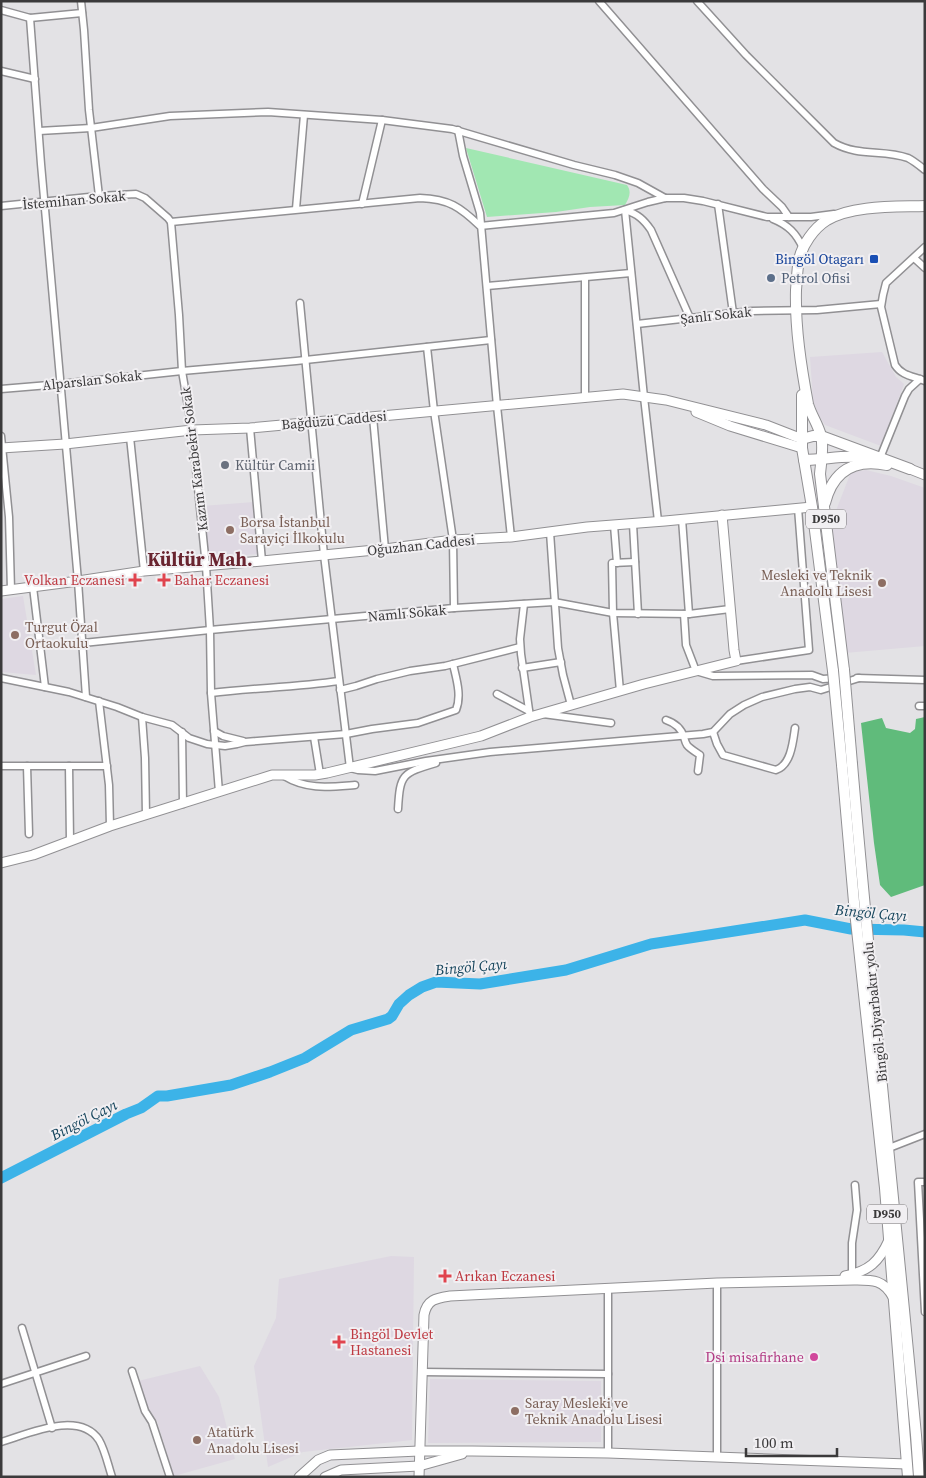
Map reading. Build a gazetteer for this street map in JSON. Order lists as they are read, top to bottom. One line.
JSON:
{"streets":{"main road":["D950","Bingöl-Diyarbakır yolu"],"street":["İstemihan Sokak","Şanlı Sokak","Alparslan Sokak","Bağdüzü Caddesi","Kazım Karabekir Sokak","Oğuzhan Caddesi","Namlı Sokak"]},"crossings":[["İstemihan Sokak","Kazım Karabekir Sokak"],["Şanlı Sokak","Bingöl-Diyarbakır yolu"],["Alparslan Sokak","Kazım Karabekir Sokak"],["Bağdüzü Caddesi","Kazım Karabekir Sokak"],["Bağdüzü Caddesi","Bingöl-Diyarbakır yolu"],["Kazım Karabekir Sokak","Oğuzhan Caddesi"],["Kazım Karabekir Sokak","Namlı Sokak"],["Oğuzhan Caddesi","Bingöl-Diyarbakır yolu"]],"districts":["Kültür Mah."],"water":["Bingöl Çayı"],"places":{"transit":["Bingöl Otagarı"],"other":["Petrol Ofisi","Kültür Camii","Borsa İstanbul Sarayiçi İlkokulu","Mesleki ve Teknik Anadolu Lisesi","Turgut Özal Ortaokulu","Dsi misafirhane","Saray Mesleki ve Teknik Anadolu Lisesi","Atatürk Anadolu Lisesi"],"health":["Volkan Eczanesi","Bahar Eczanesi","Arıkan Eczanesi","Bingöl Devlet Hastanesi"]},"scale_bar":"100 m"}
